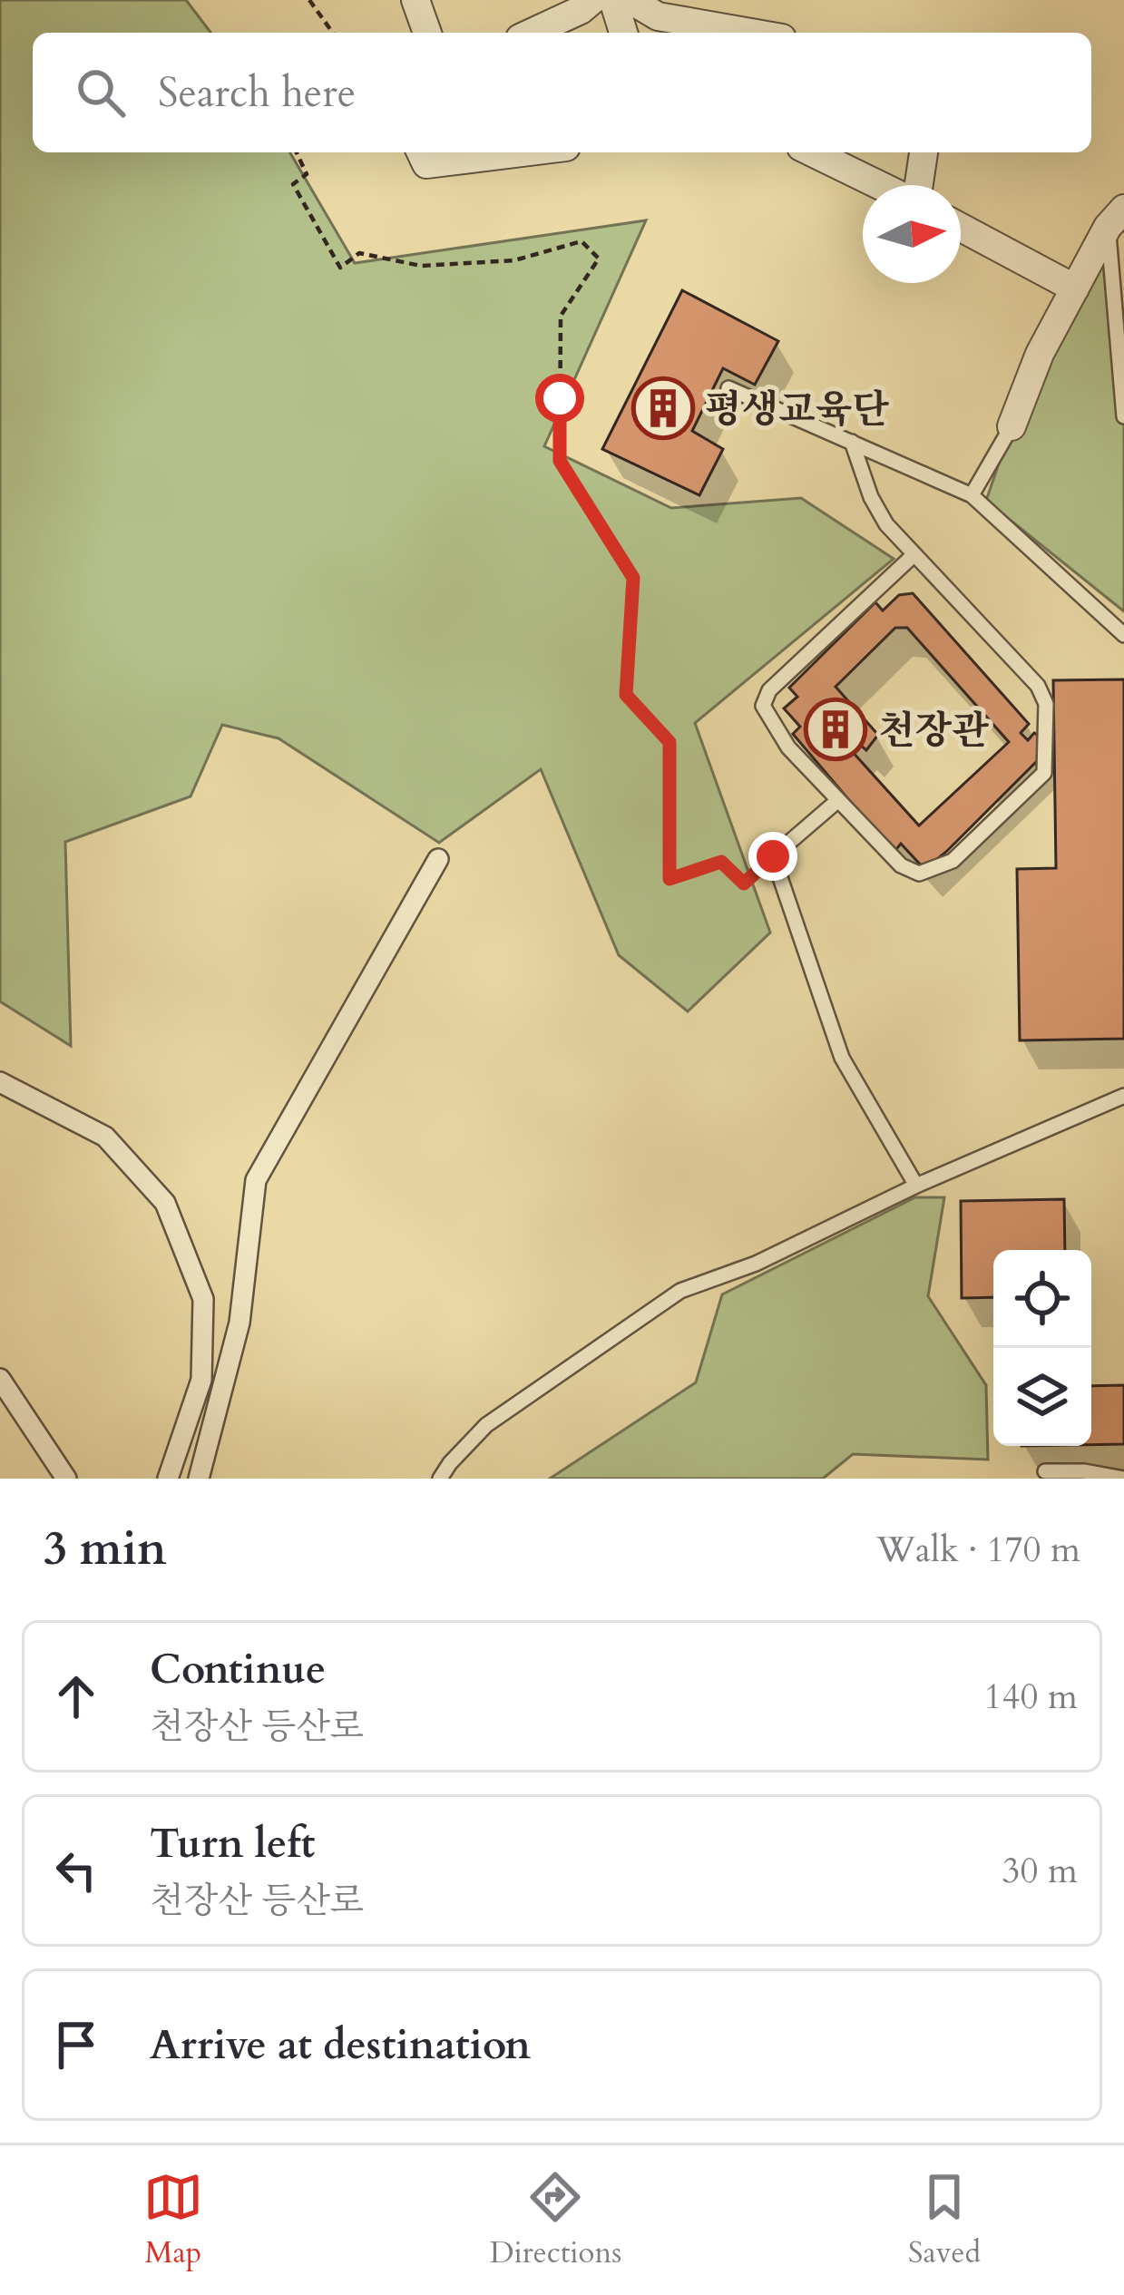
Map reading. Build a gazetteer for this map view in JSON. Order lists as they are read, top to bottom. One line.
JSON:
{"places":{"building":["평생교육단","천장관"]},"north":"right","page":{"search":"Search here","heading":["3 min","Walk · 170 m"],"list":[["Continue","천장산 등산로","140 m"],["Turn left","천장산 등산로","30 m"],"Arrive at destination"],"nav":["Map","Directions","Saved"]}}
